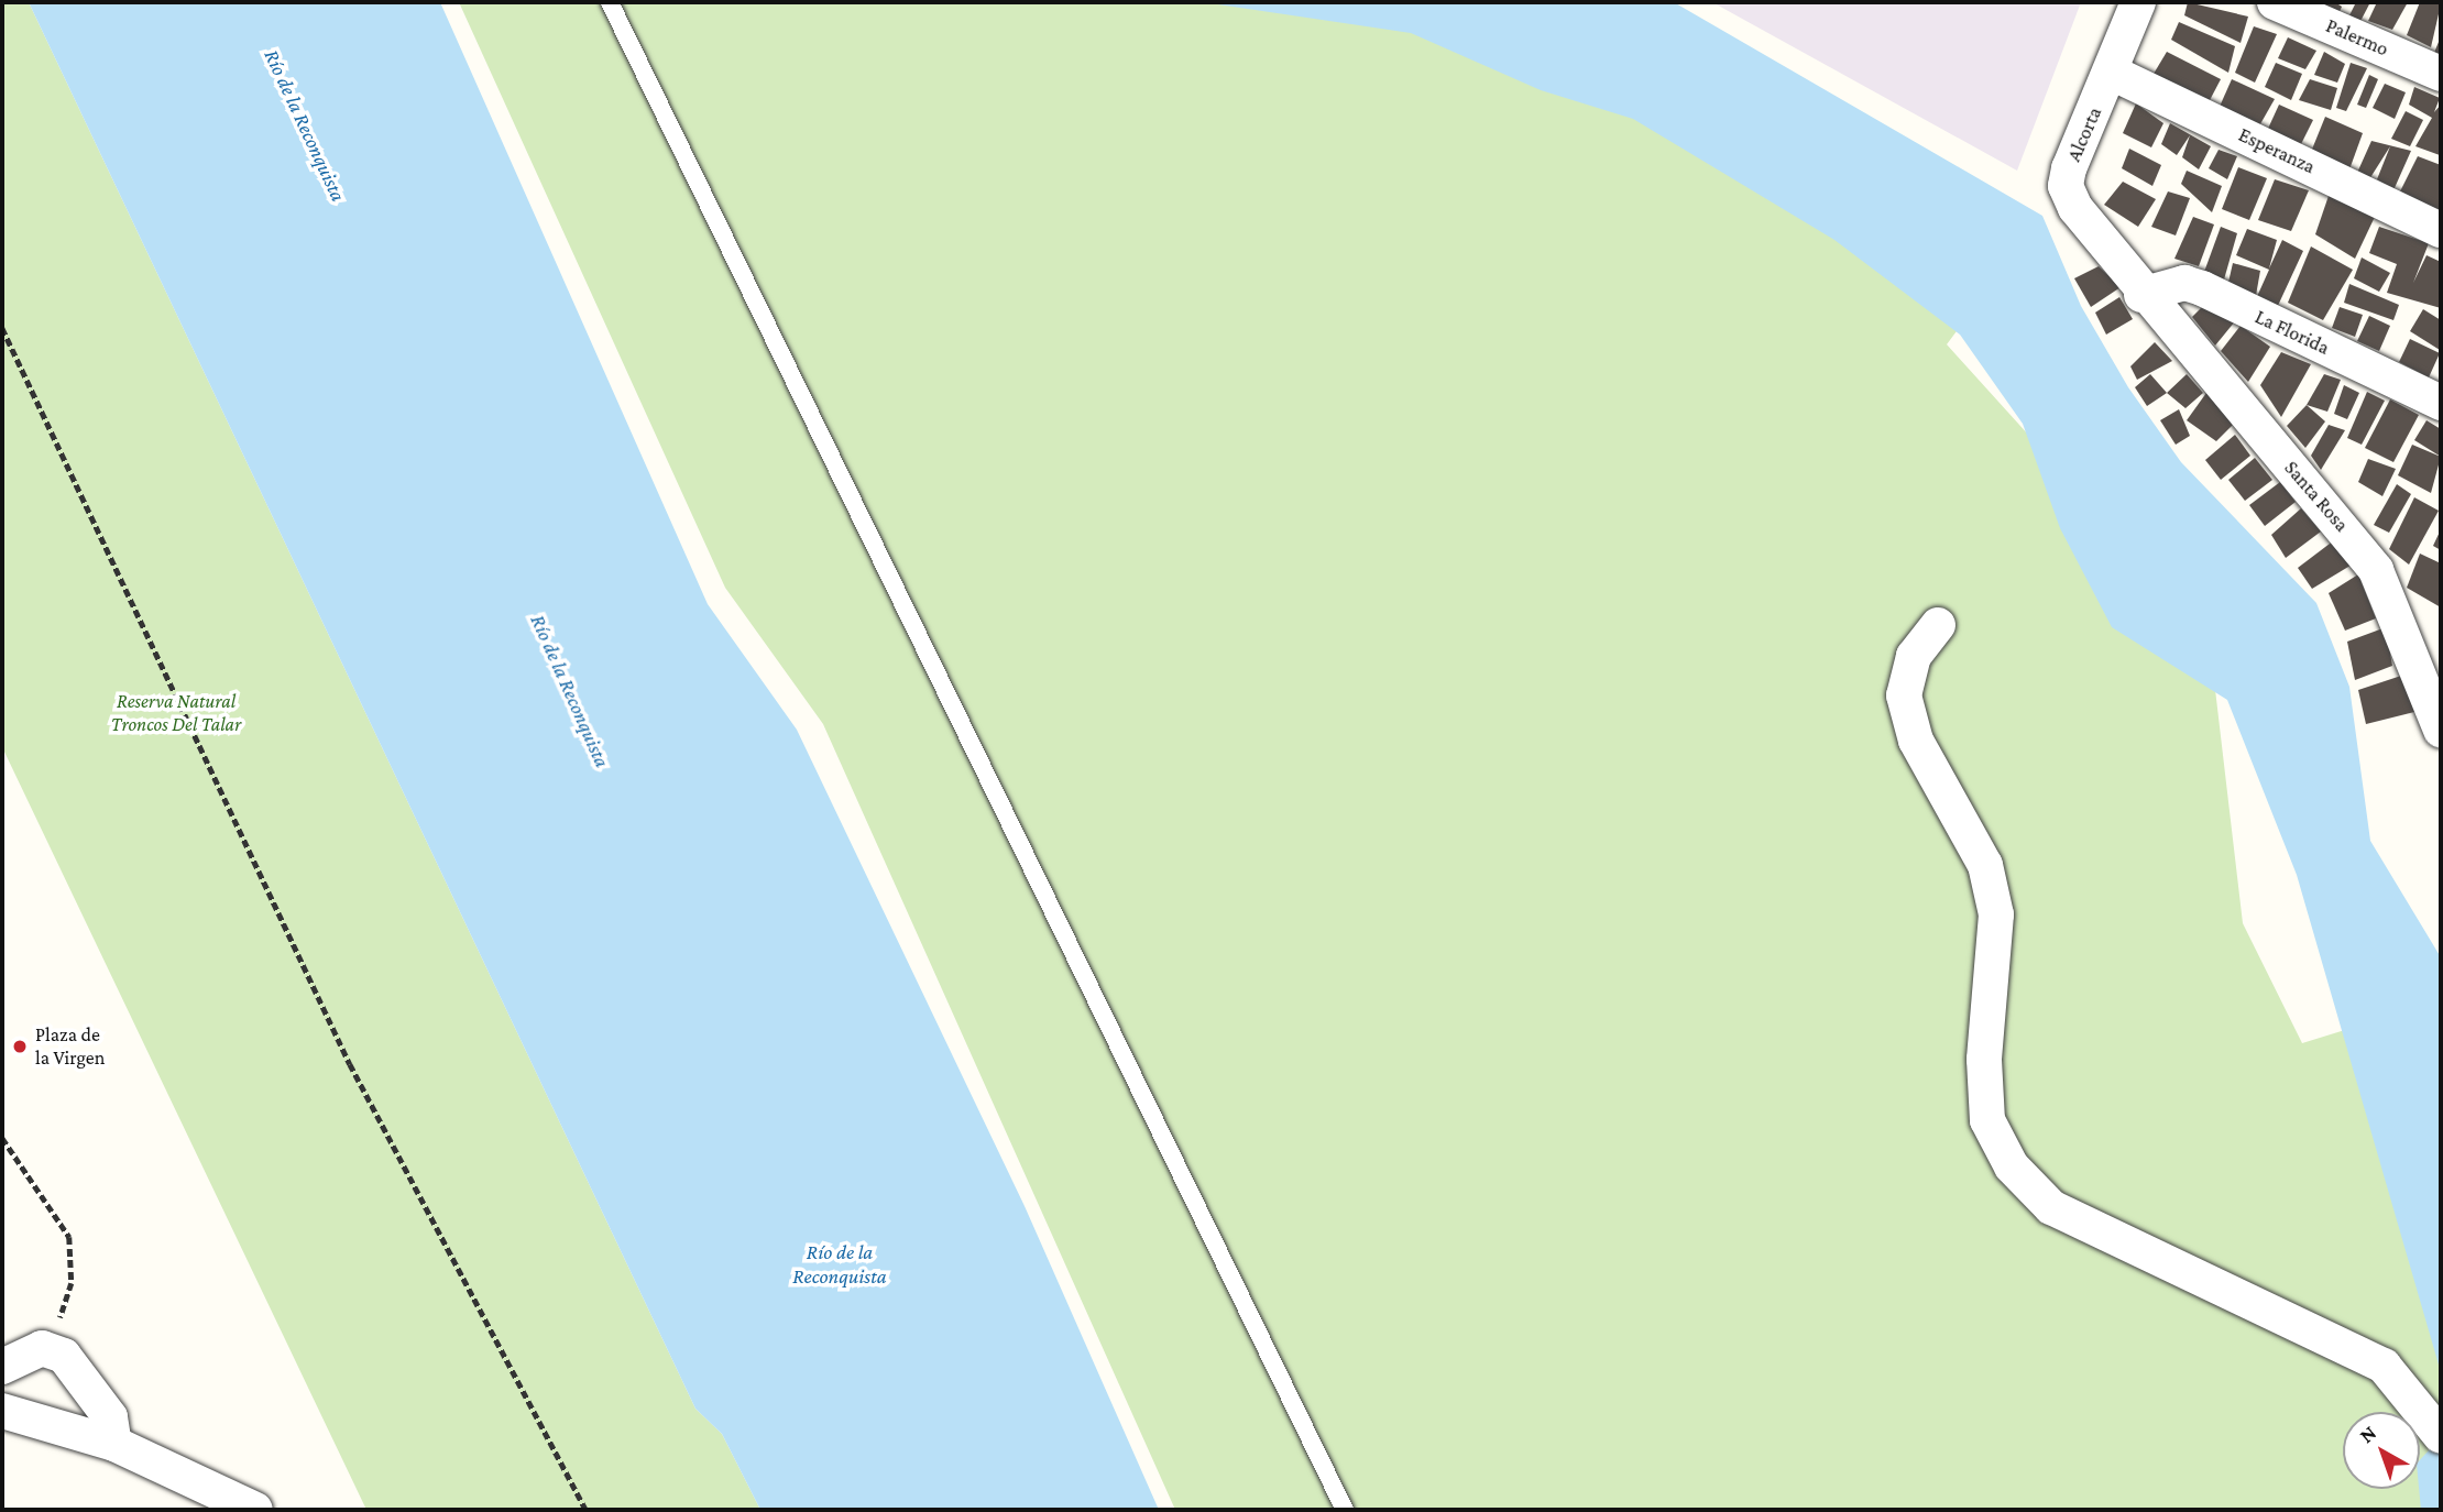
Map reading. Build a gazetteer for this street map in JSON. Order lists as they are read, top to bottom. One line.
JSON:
{"streets":{"street":["Palermo","Alcorta","Esperanza","La Florida","Santa Rosa"]},"crossings":[["Alcorta","Esperanza"],["Alcorta","La Florida"],["Alcorta","Santa Rosa"],["La Florida","Santa Rosa"]],"water":["Río de la Reconquista"],"parks":["Reserva Natural Troncos Del Talar"],"places":["Plaza de la Virgen"],"north":"top left"}
